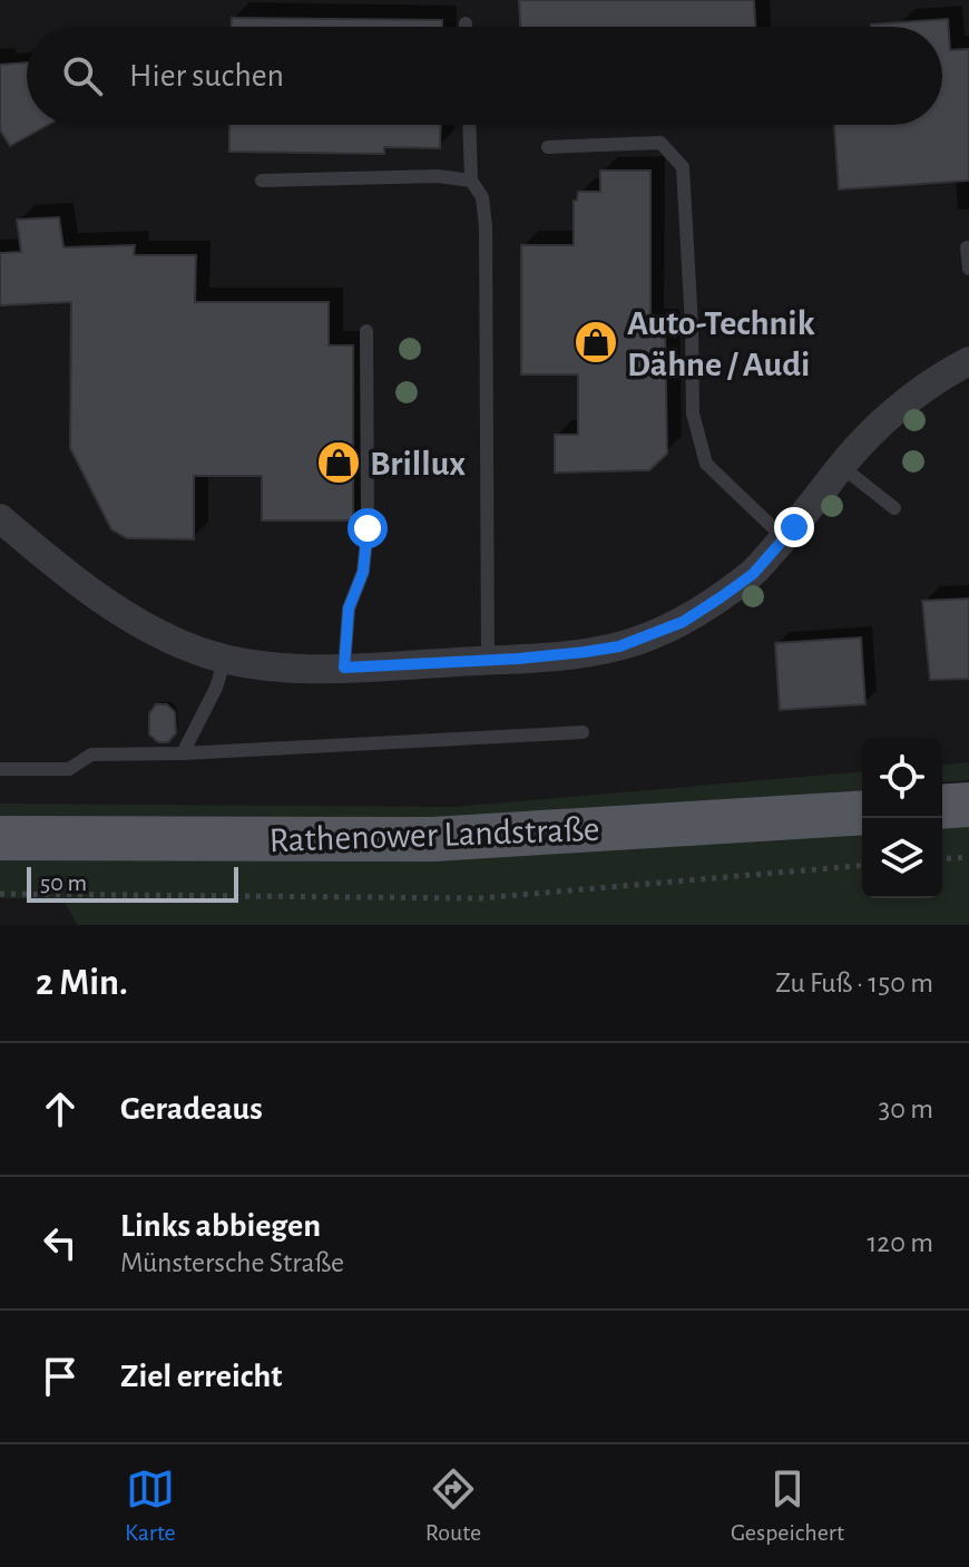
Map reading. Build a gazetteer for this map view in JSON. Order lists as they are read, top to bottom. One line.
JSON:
{"streets":{"main road":["Rathenower Landstraße"]},"places":{"shop":["Auto-Technik Dähne / Audi","Brillux"]},"scale_bar":"50 m","page":{"search":"Hier suchen","scale":"50 m","heading":["2 Min.","Zu Fuß · 150 m"],"list":[["Geradeaus","30 m"],["Links abbiegen","Münstersche Straße","120 m"],"Ziel erreicht"],"nav":["Karte","Route","Gespeichert"]}}
